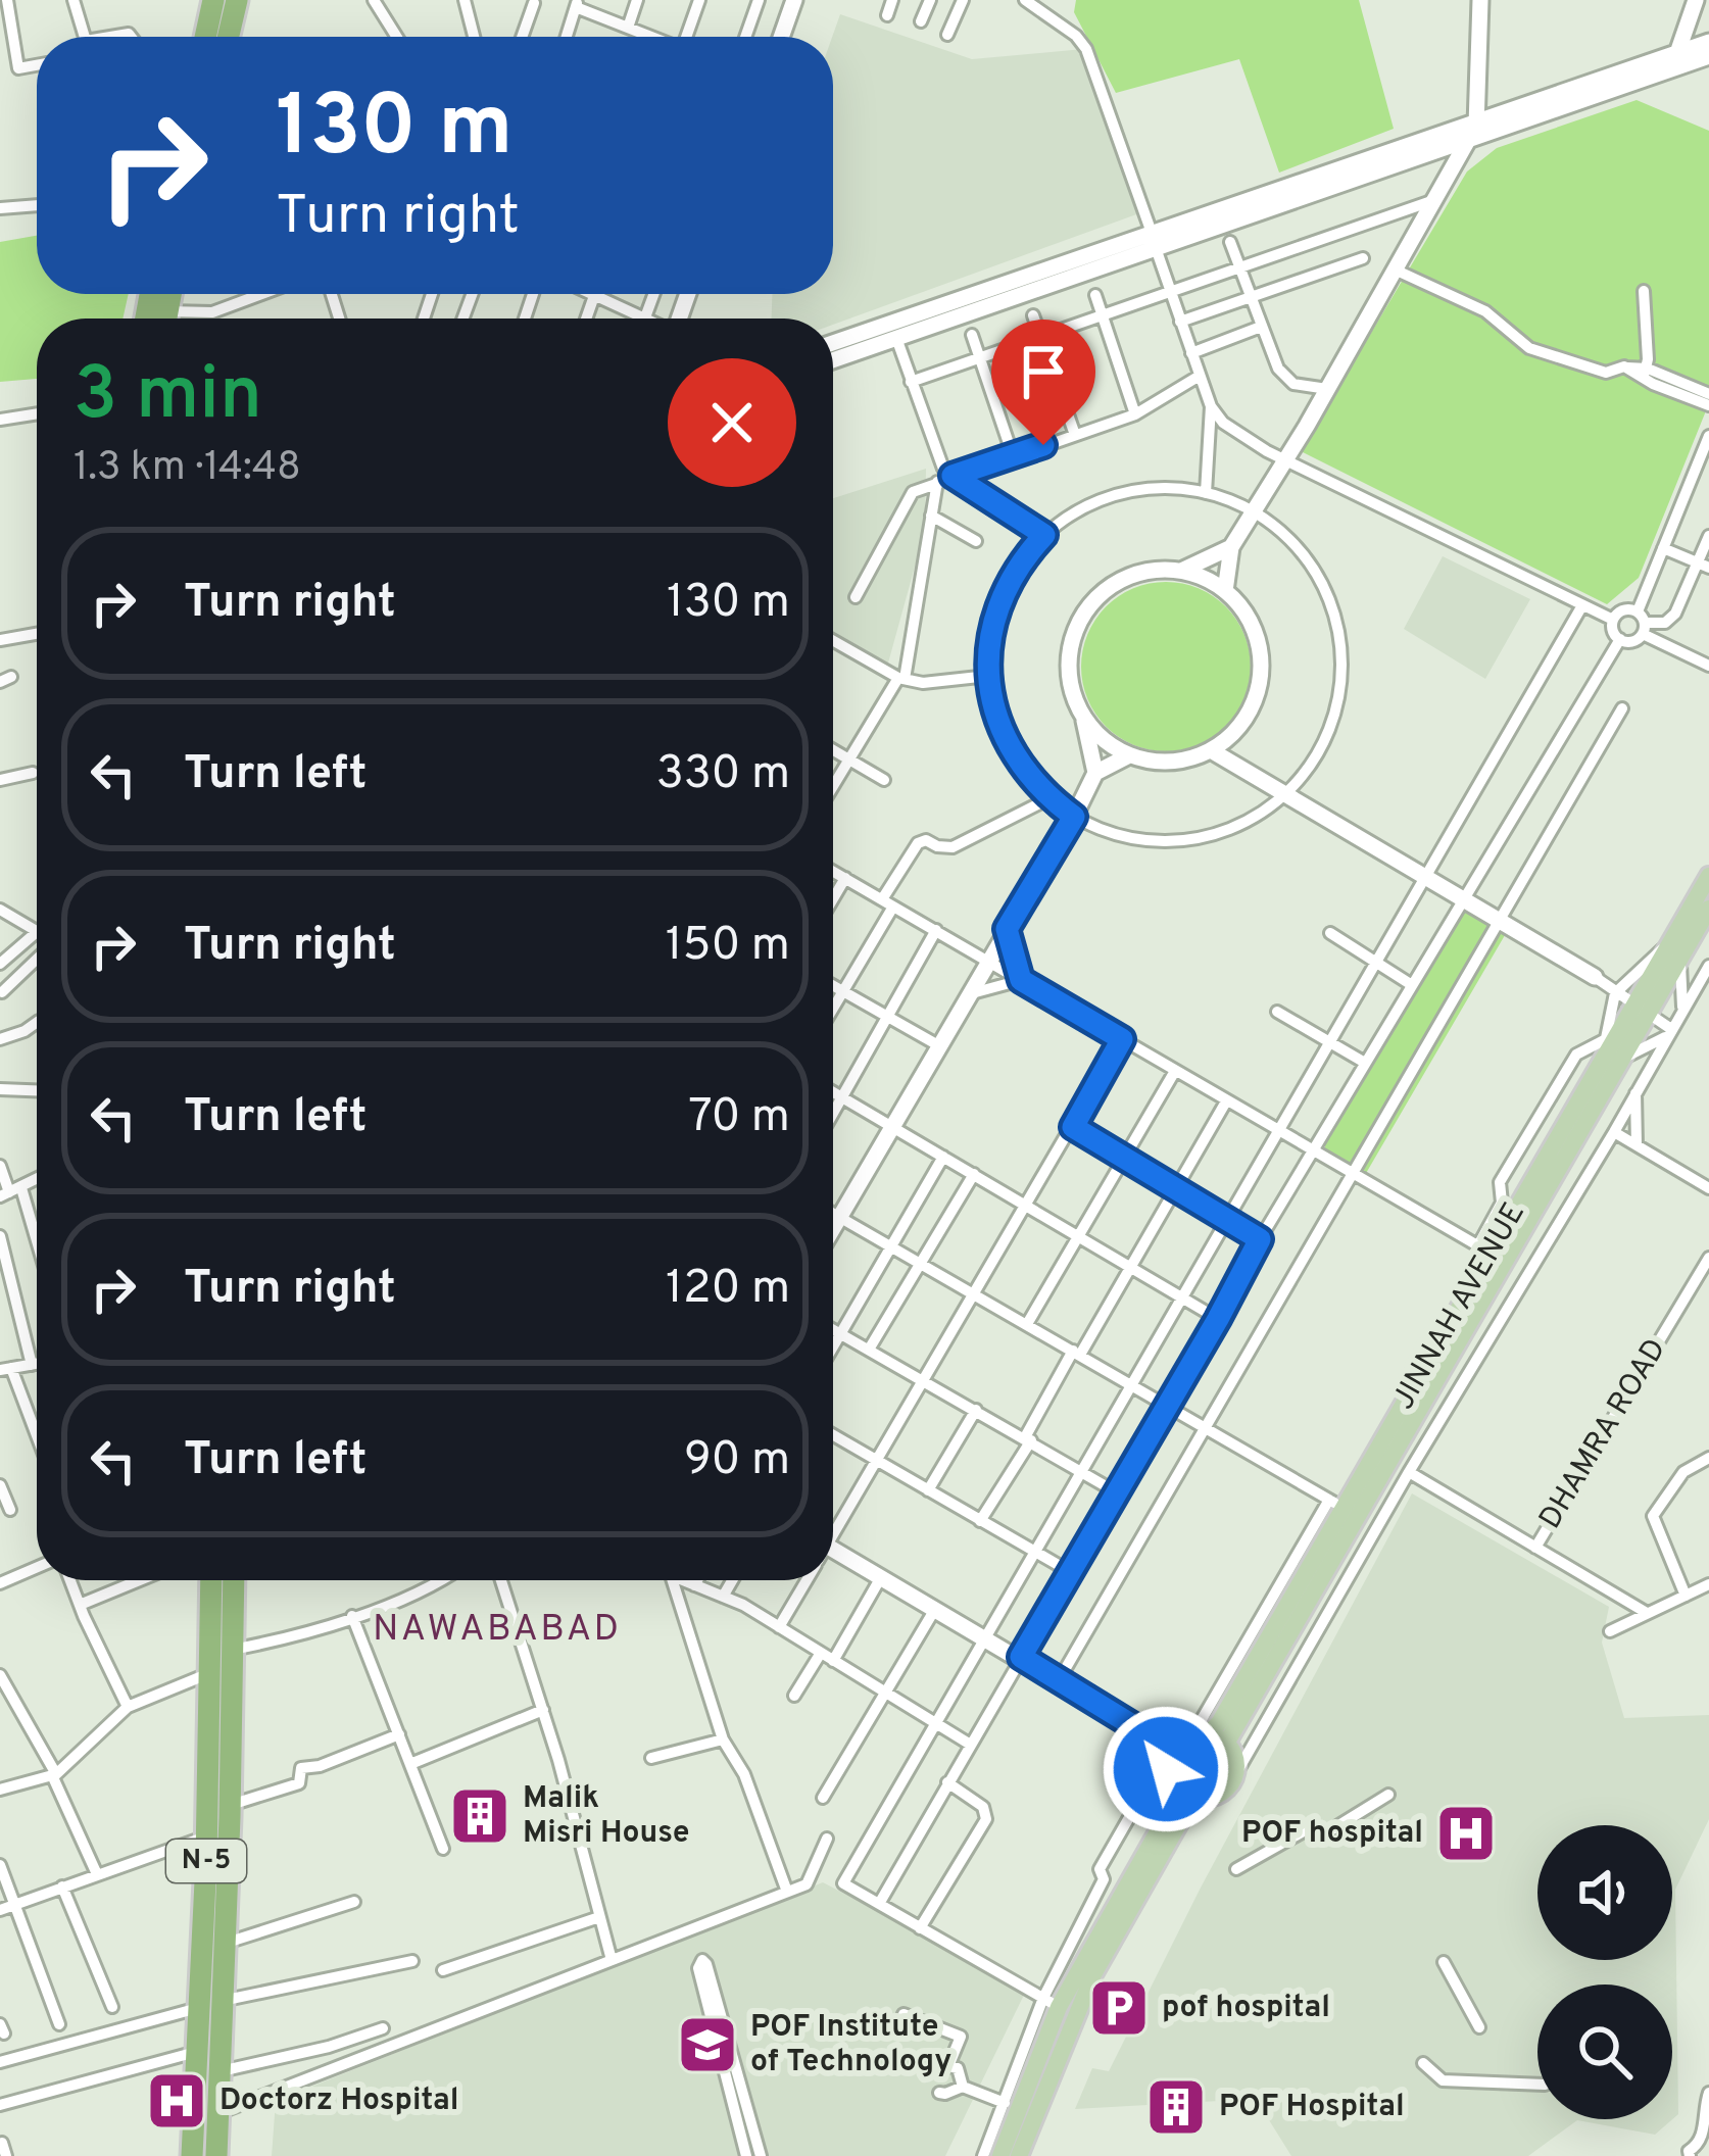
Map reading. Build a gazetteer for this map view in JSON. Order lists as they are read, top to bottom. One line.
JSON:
{"streets":{"highway":["N-5"],"main road":["JINNAH AVENUE"],"street":["DHAMRA ROAD"]},"districts":["NAWABABAD"],"places":{"building":["Malik Misri House","POF Hospital"],"hospital":["POF hospital","Doctorz Hospital"],"parking":["pof hospital"],"school or university":["POF Institute of Technology"]},"page":{"turn":["130 m","Turn right"],"heading":["3 min","1.3 km · 14:48"],"list":[{"name":"Turn right","value":"130 m"},{"name":"Turn left","value":"330 m"},{"name":"Turn right","value":"150 m"},{"name":"Turn left","value":"70 m"},{"name":"Turn right","value":"120 m"},{"name":"Turn left","value":"90 m"}]}}
